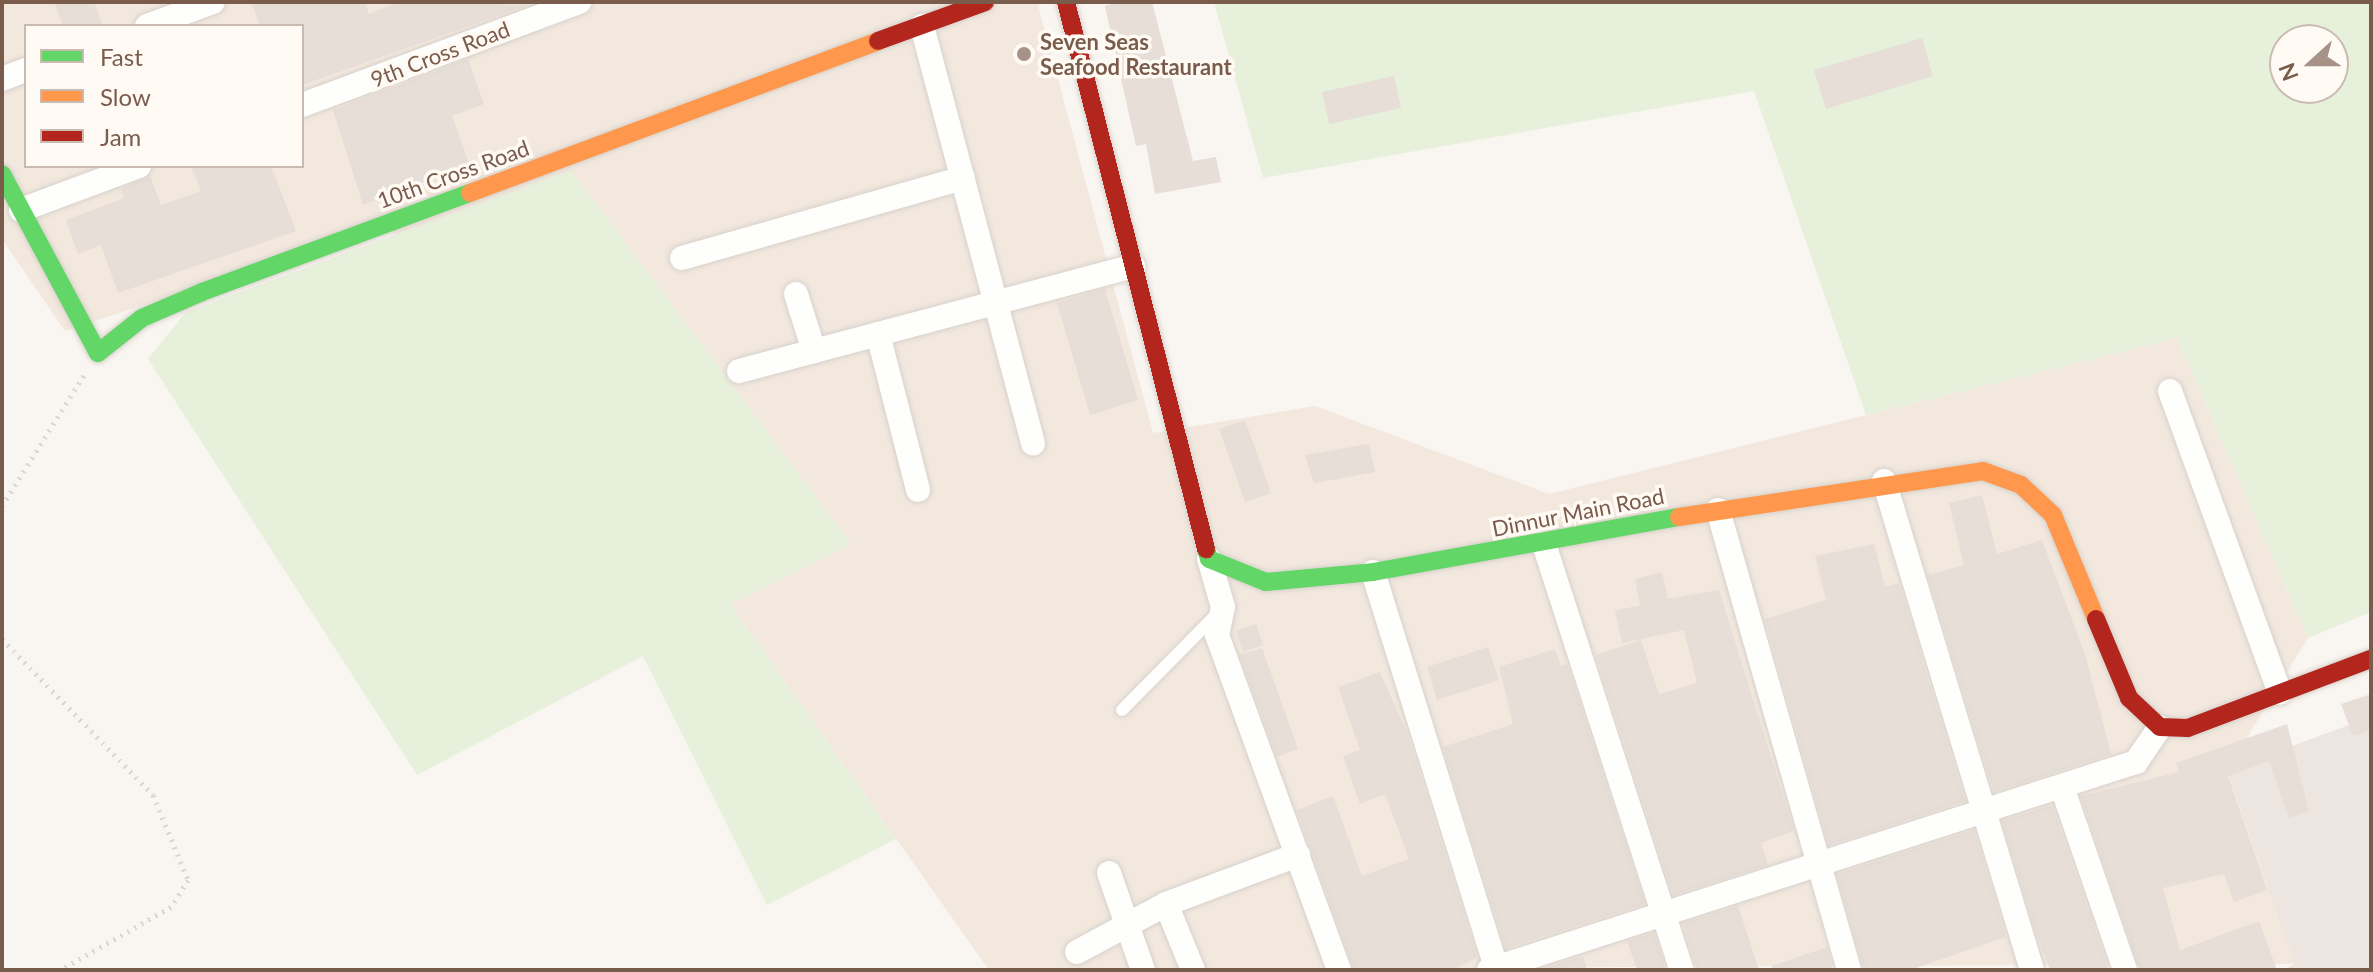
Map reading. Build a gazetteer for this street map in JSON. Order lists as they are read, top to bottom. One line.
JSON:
{"streets":{"street":["9th Cross Road","10th Cross Road","Dinnur Main Road"]},"places":["Seven Seas Seafood Restaurant"],"legend":["Fast","Slow","Jam"],"north":"left"}
